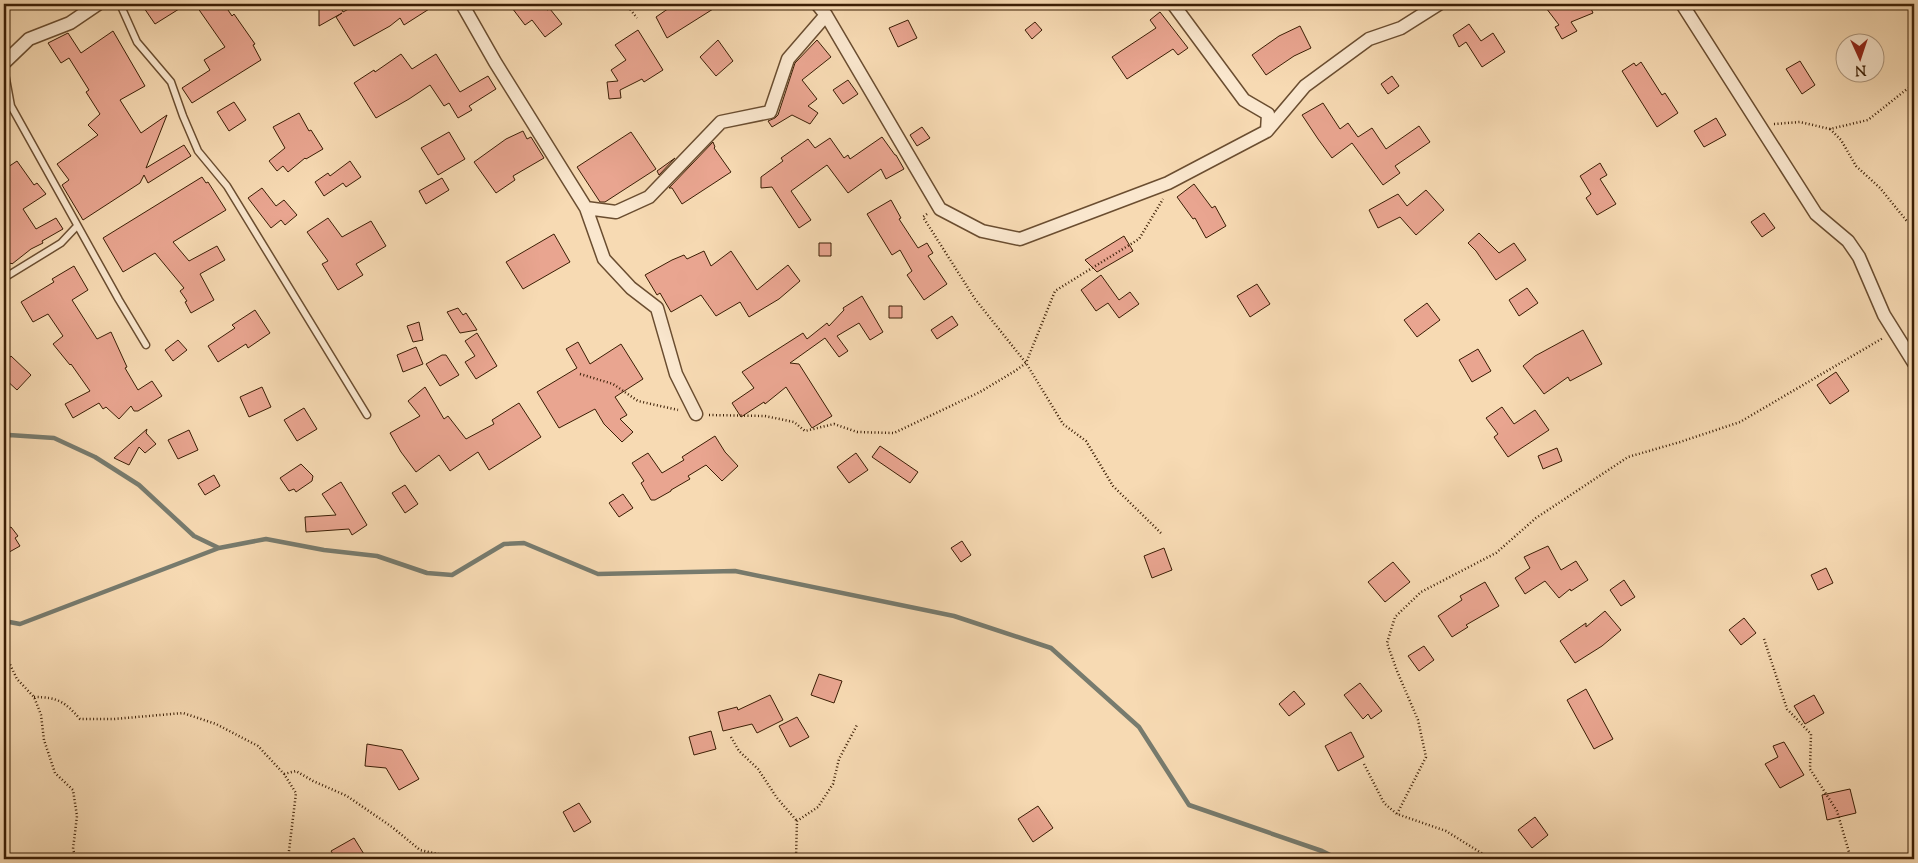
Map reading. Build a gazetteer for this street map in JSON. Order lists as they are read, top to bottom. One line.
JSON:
{"north":"bottom"}
